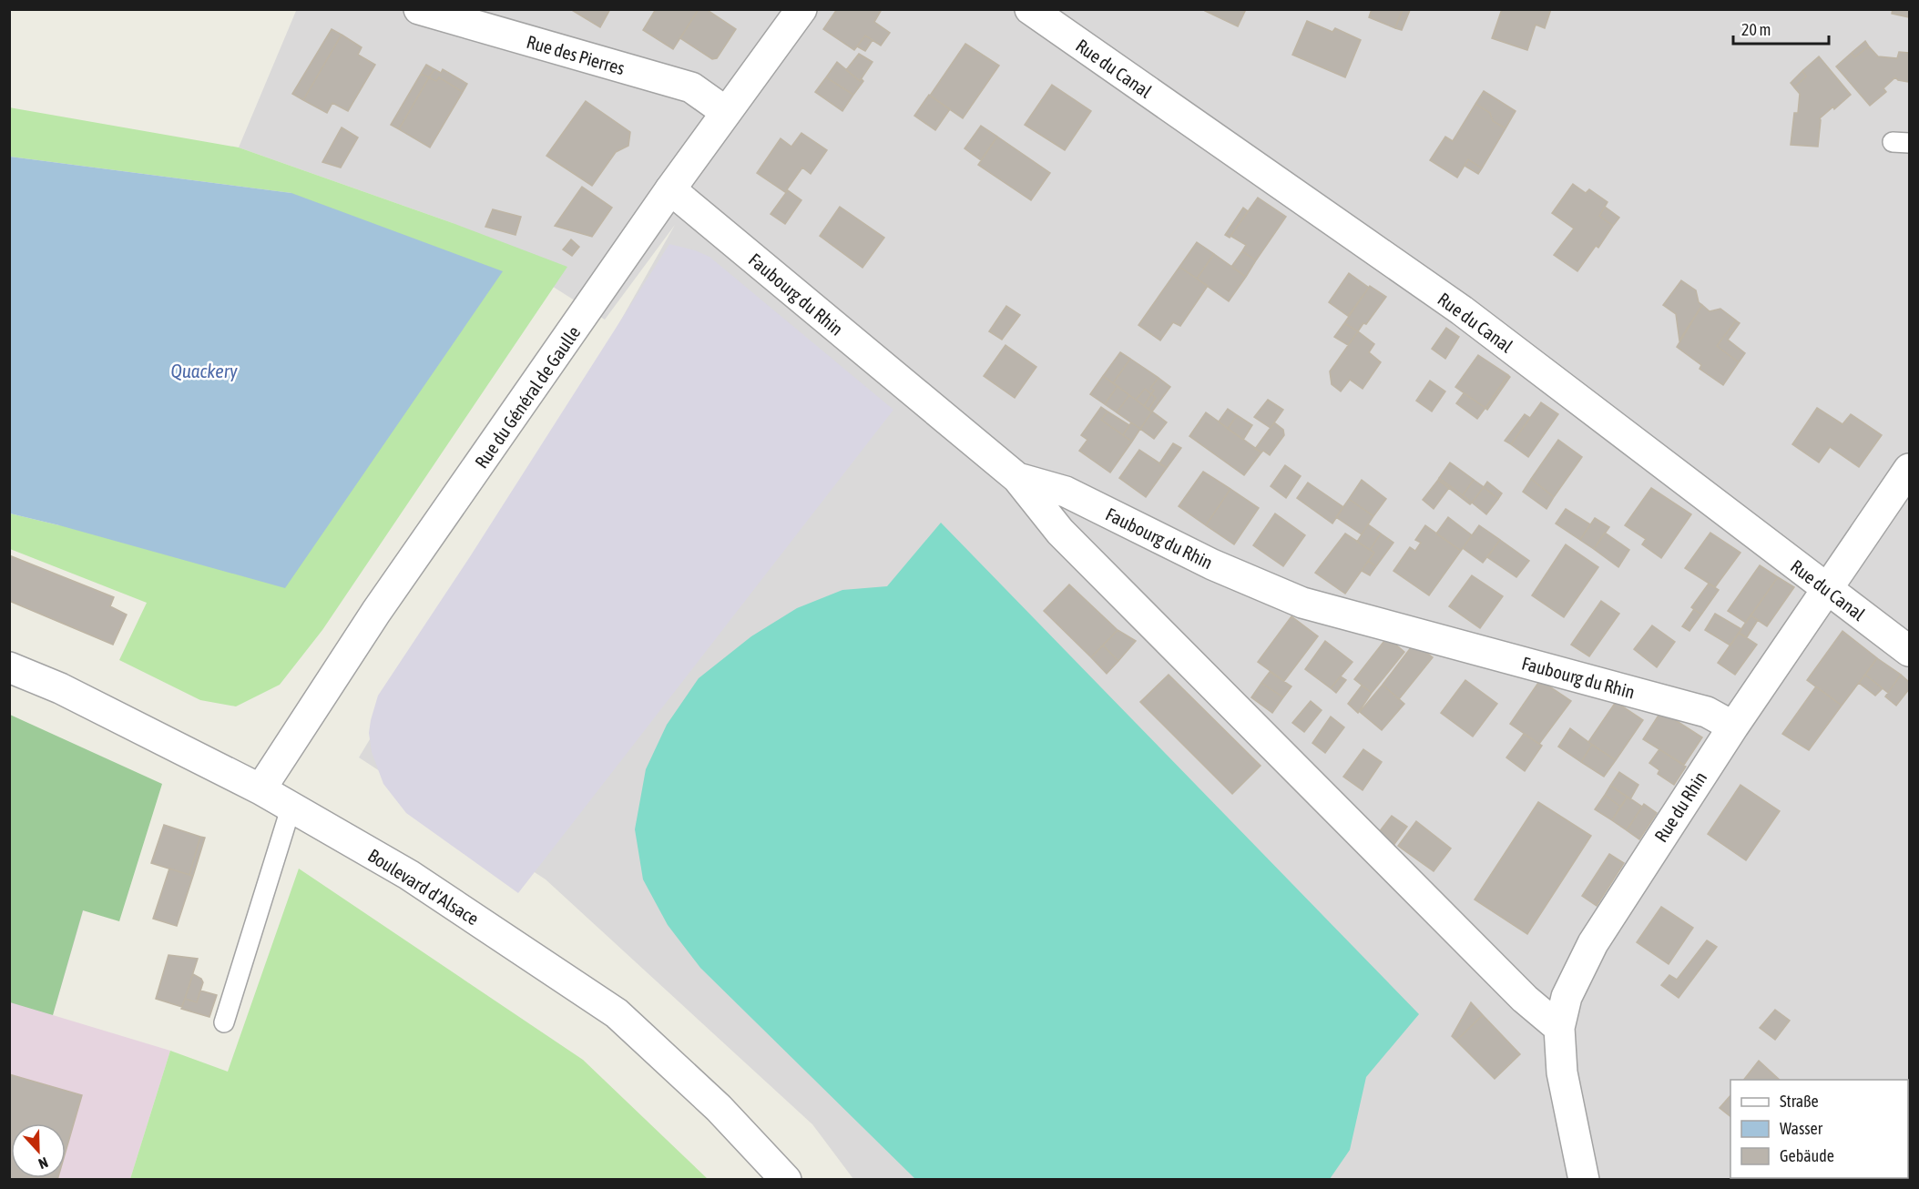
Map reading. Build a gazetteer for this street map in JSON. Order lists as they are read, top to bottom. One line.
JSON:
{"streets":{"street":["Rue des Pierres","Rue du Canal","Faubourg du Rhin","Rue du Général de Gaulle","Rue du Rhin","Boulevard d'Alsace"]},"crossings":[["Rue des Pierres","Rue du Général de Gaulle"],["Rue du Canal","Rue du Rhin"],["Faubourg du Rhin","Rue du Général de Gaulle"],["Faubourg du Rhin","Rue du Rhin"],["Rue du Général de Gaulle","Boulevard d'Alsace"]],"water":["Quackery"],"legend":["Straße","Wasser","Gebäude"],"scale_bar":"20 m","north":"bottom"}
